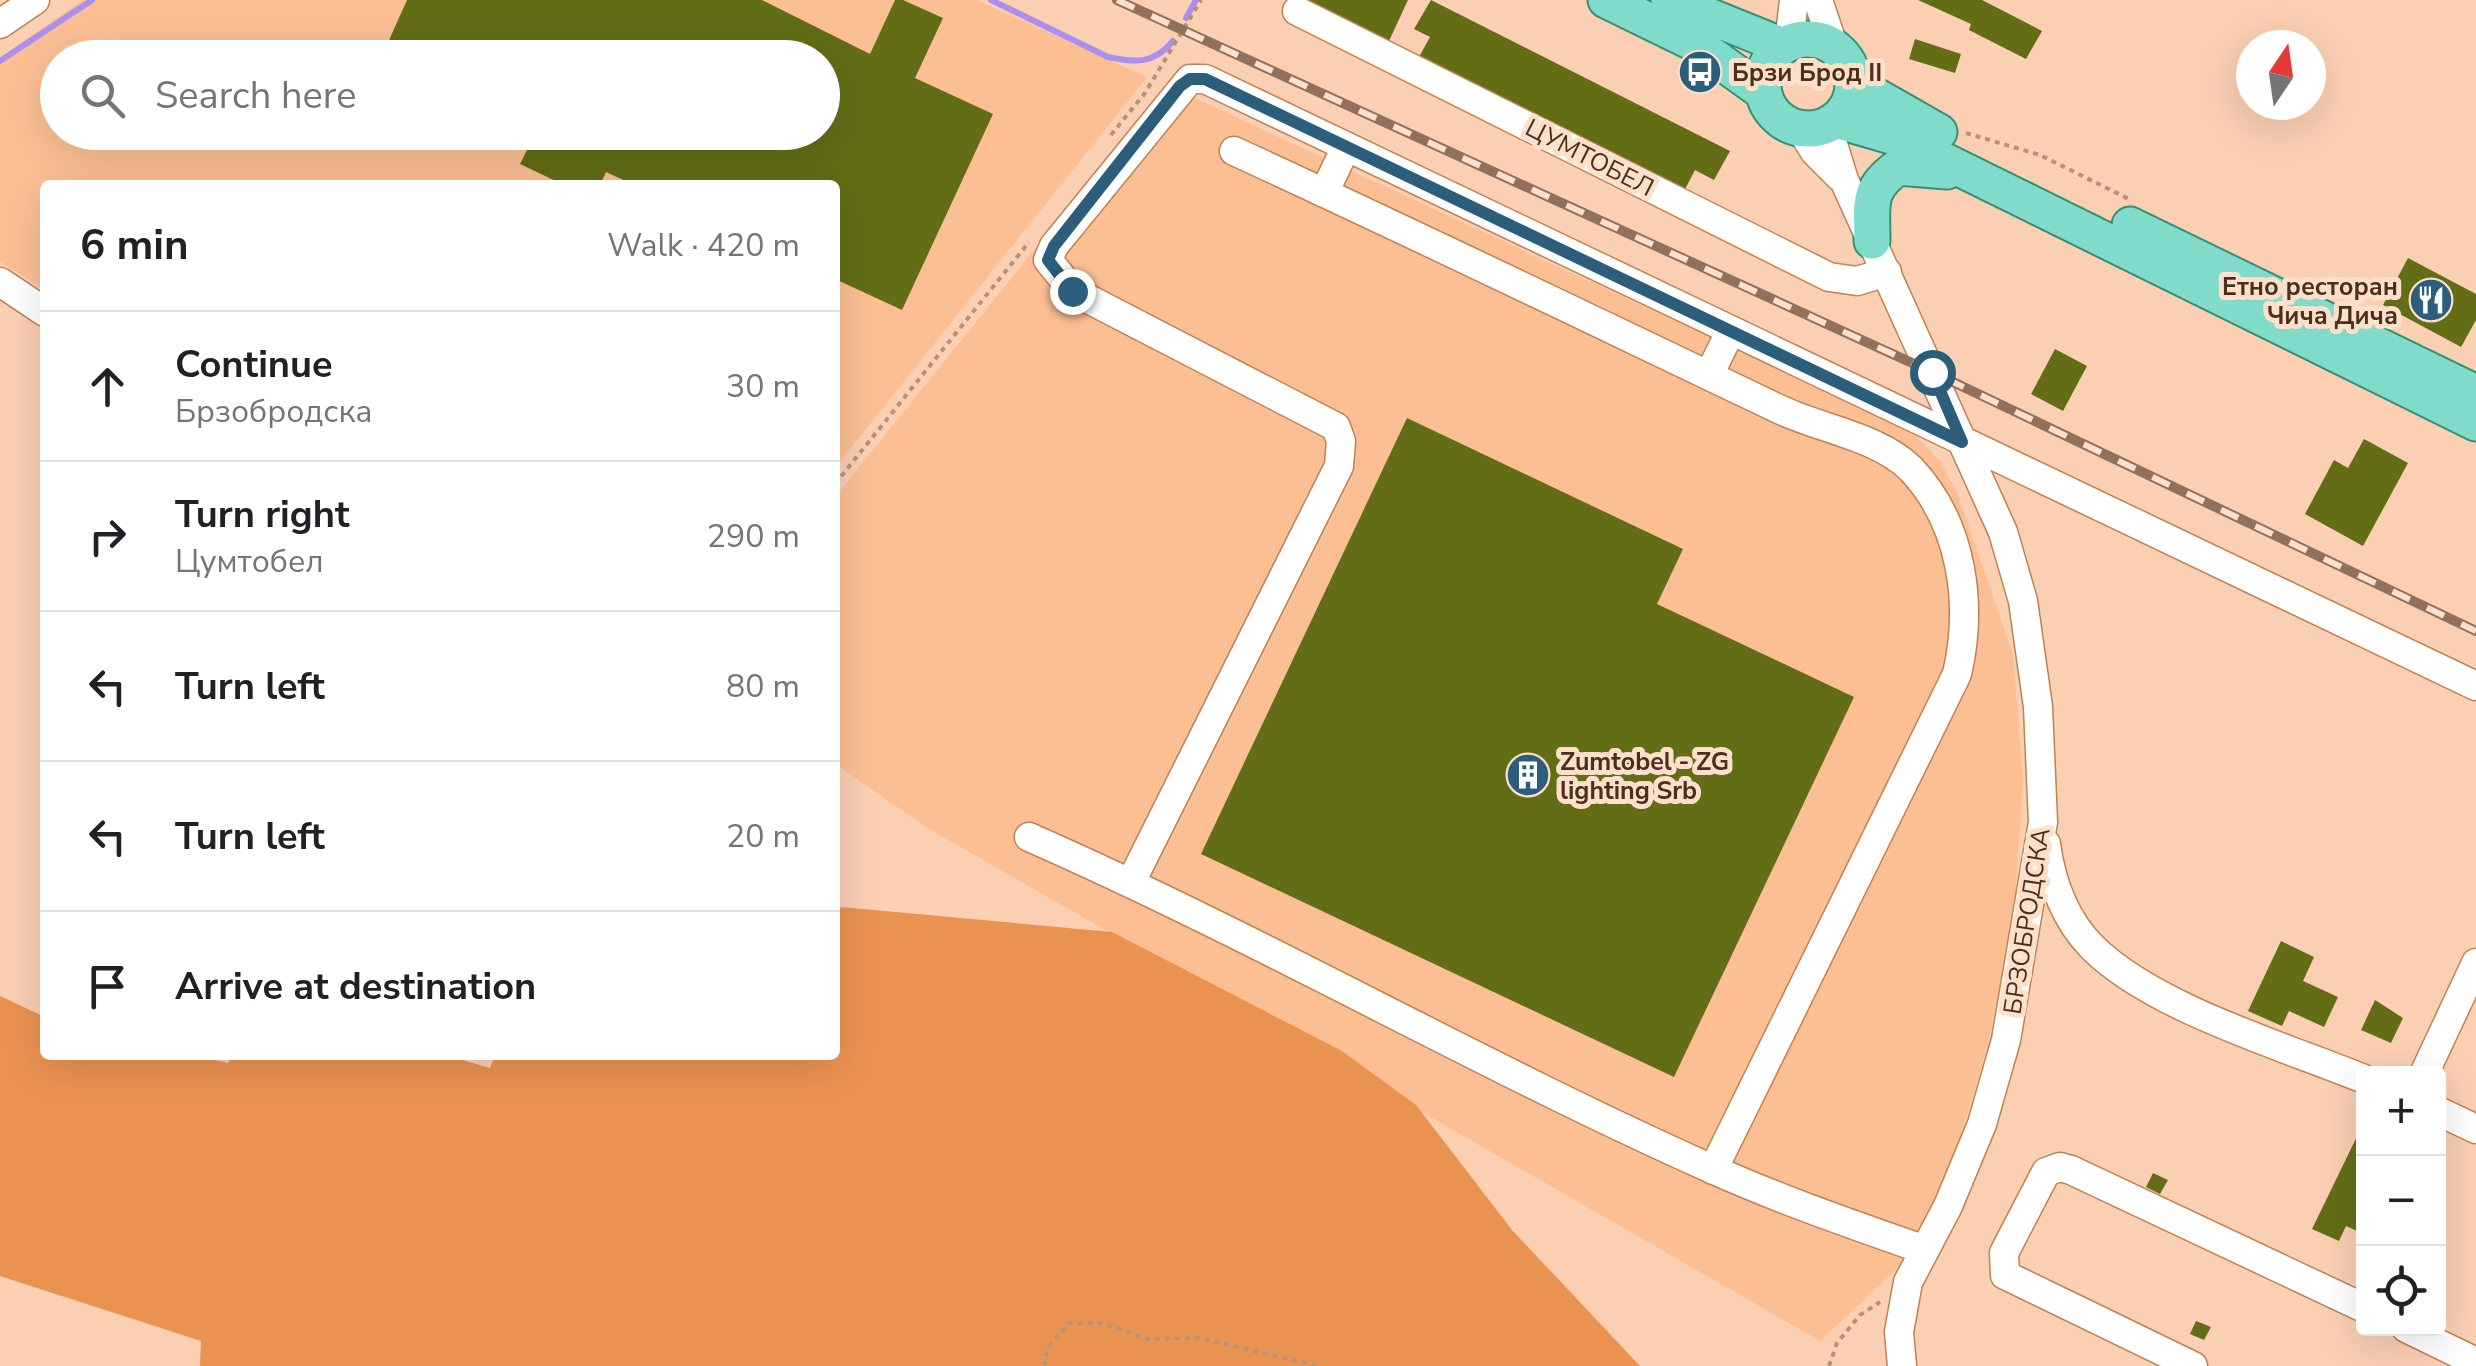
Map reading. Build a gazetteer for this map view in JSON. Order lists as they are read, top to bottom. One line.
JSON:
{"streets":{"street":["ЦУМТОБЕЛ","БРЗОБРОДСКА"]},"crossings":[["ЦУМТОБЕЛ","БРЗОБРОДСКА"]],"places":{"bus stop":["Брзи Брод II"],"restaurant":["Етно ресторан Чича Дича"],"building":["Zumtobel - ZG lighting Srb"]},"north":"top","page":{"search":"Search here","heading":["6 min","Walk · 420 m"],"list":[["Continue","Брзобродска","30 m"],["Turn right","Цумтобел","290 m"],["Turn left","80 m"],["Turn left","20 m"],"Arrive at destination"],"map_buttons":["+","−"]}}
